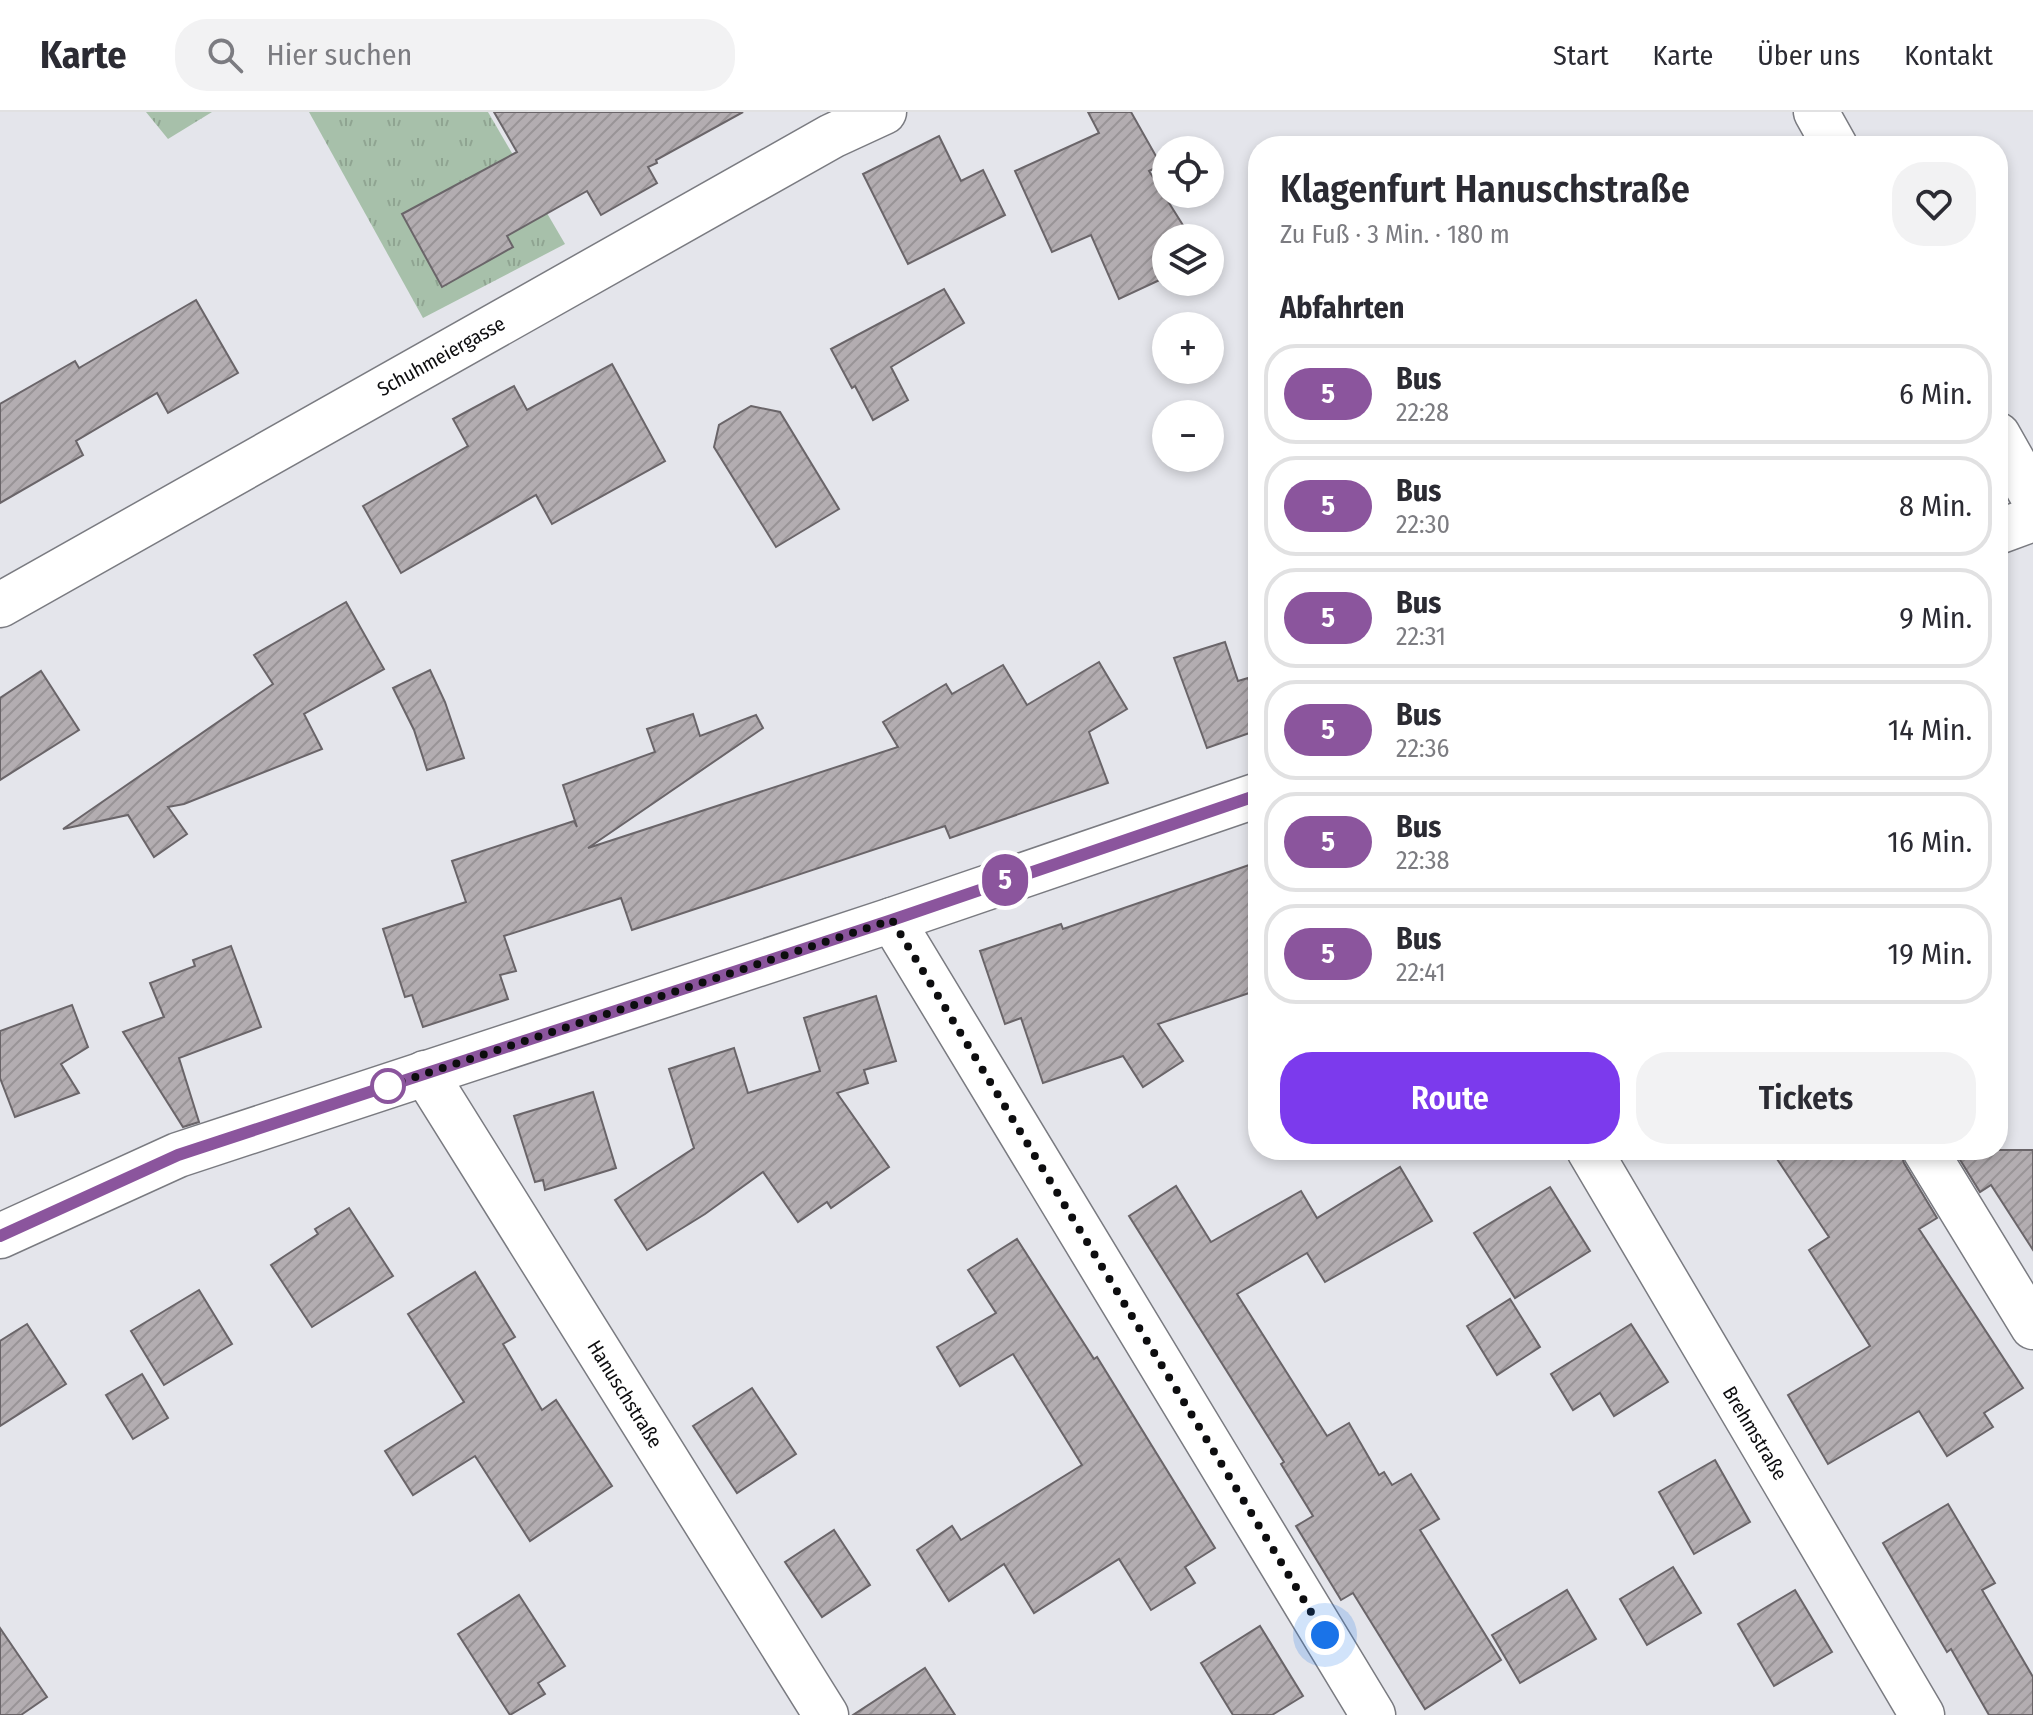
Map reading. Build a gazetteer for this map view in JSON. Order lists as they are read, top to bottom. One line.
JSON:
{"streets":{"street":["Schuhmeiergasse","Hanuschstraße","Brehmstraße"]},"lines":["bus line 5"],"page":{"header":"Karte","search":"Hier suchen","nav":["Start","Karte","Über uns","Kontakt"],"on_map":"5","map_buttons":["+","−"],"heading":[["Klagenfurt Hanuschstraße","Zu Fuß · 3 Min. · 180 m"],"Abfahrten"],"list":[{"mark":"5","name":"Bus","note":"22:28","value":"6 Min."},{"mark":"5","name":"Bus","note":"22:30","value":"8 Min."},{"mark":"5","name":"Bus","note":"22:31","value":"9 Min."},{"mark":"5","name":"Bus","note":"22:36","value":"14 Min."},{"mark":"5","name":"Bus","note":"22:38","value":"16 Min."},{"mark":"5","name":"Bus","note":"22:41","value":"19 Min."}],"buttons":["Route","Tickets"]}}
